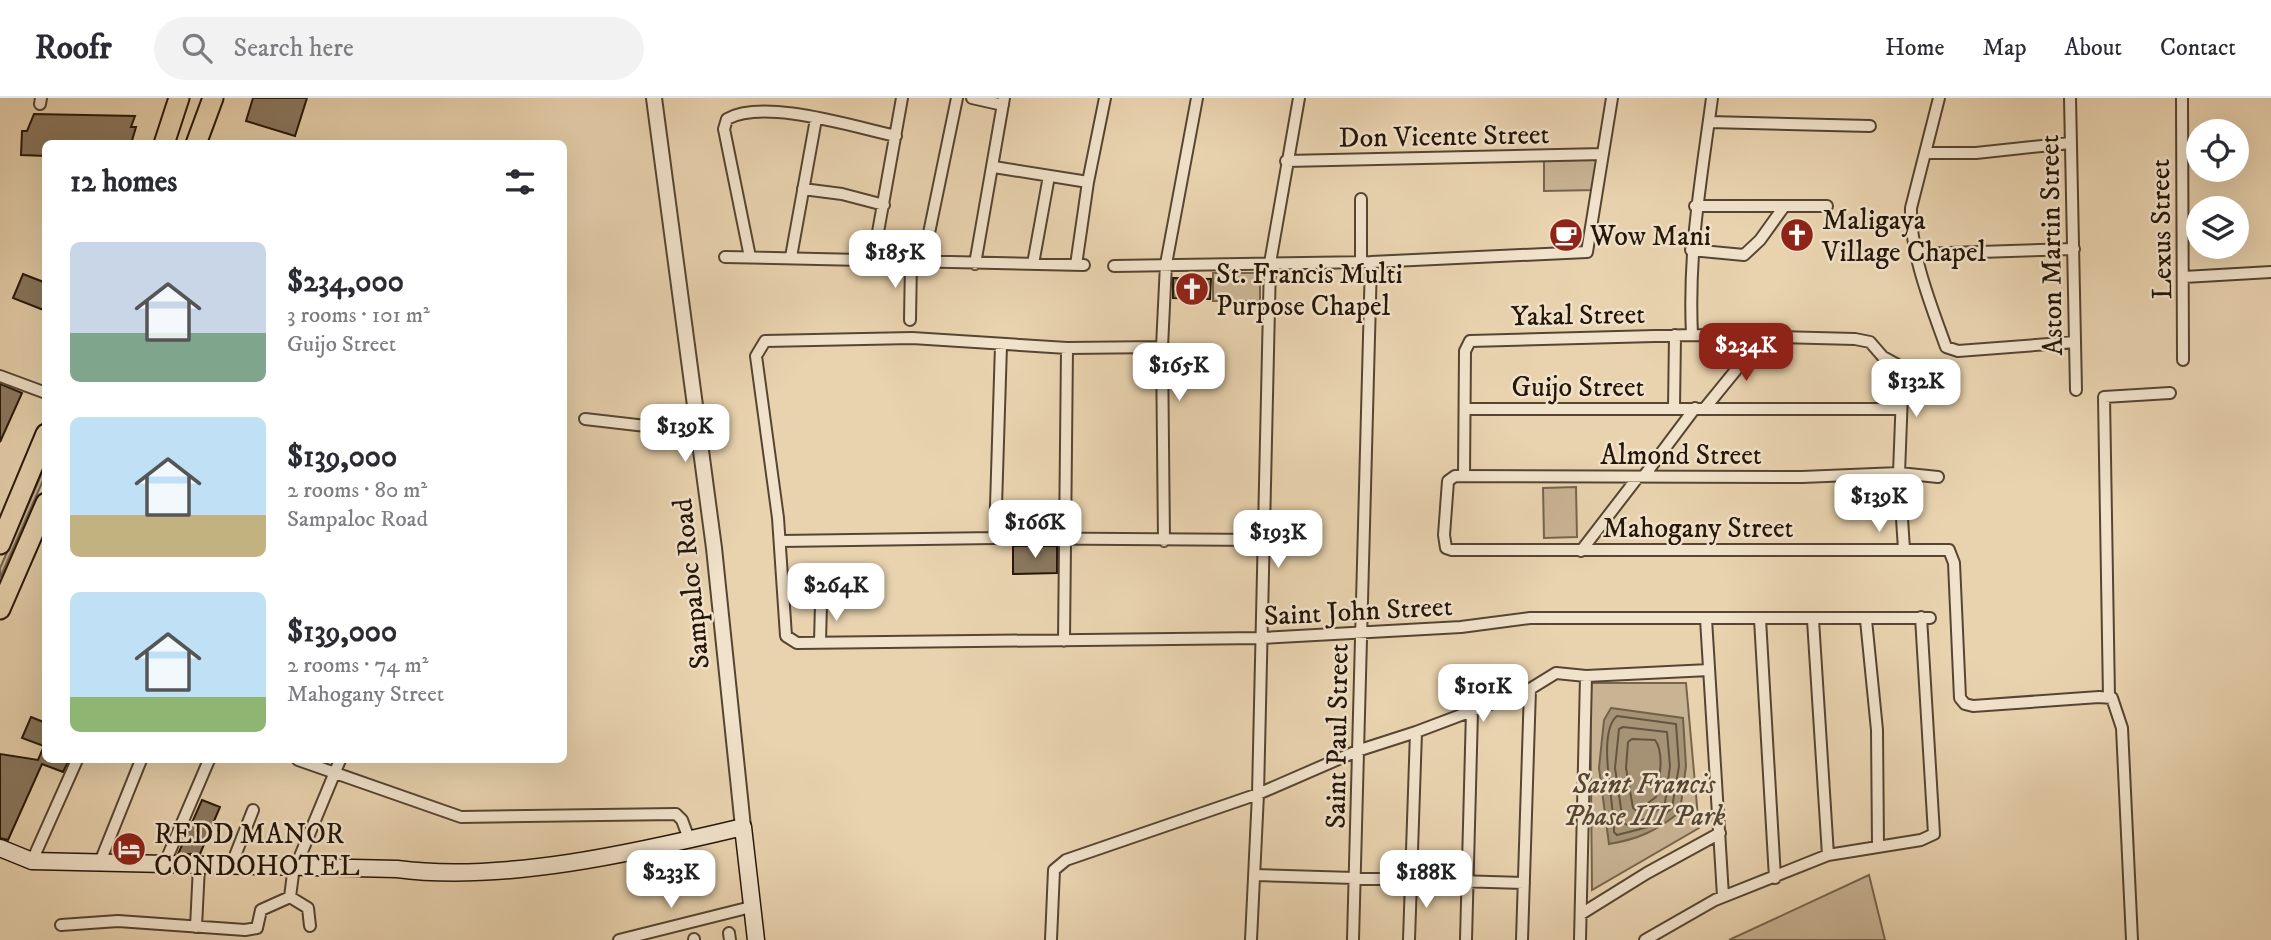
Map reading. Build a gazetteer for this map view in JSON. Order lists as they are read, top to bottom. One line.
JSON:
{"streets":{"main road":["Sampaloc Road"],"street":["Don Vicente Street","Lexus Street","Aston Martin Street","Yakal Street","Guijo Street","Almond Street","Mahogany Street","Saint John Street","Saint Paul Street"]},"crossings":[["Yakal Street","Guijo Street"],["Almond Street","Mahogany Street"],["Saint John Street","Saint Paul Street"]],"parks":["Saint Francis Phase III Park"],"places":{"cafe":["Wow Mani"],"church":["Maligaya Village Chapel","St. Francis Multi Purpose Chapel"],"hotel":["REDD MANOR CONDOHOTEL"]},"page":{"header":"Roofr","search":"Search here","nav":["Home","Map","About","Contact"],"heading":"12 homes","list":[{"name":"$234,000","note":"3 rooms · 101 m² · Guijo Street"},{"name":"$139,000","note":"2 rooms · 80 m² · Sampaloc Road"},{"name":"$139,000","note":"2 rooms · 74 m² · Mahogany Street"}],"price":["$185K","$234K","$165K","$132K","$139K","$139K","$166K","$193K","$264K","$101K","$233K","$188K"]}}
